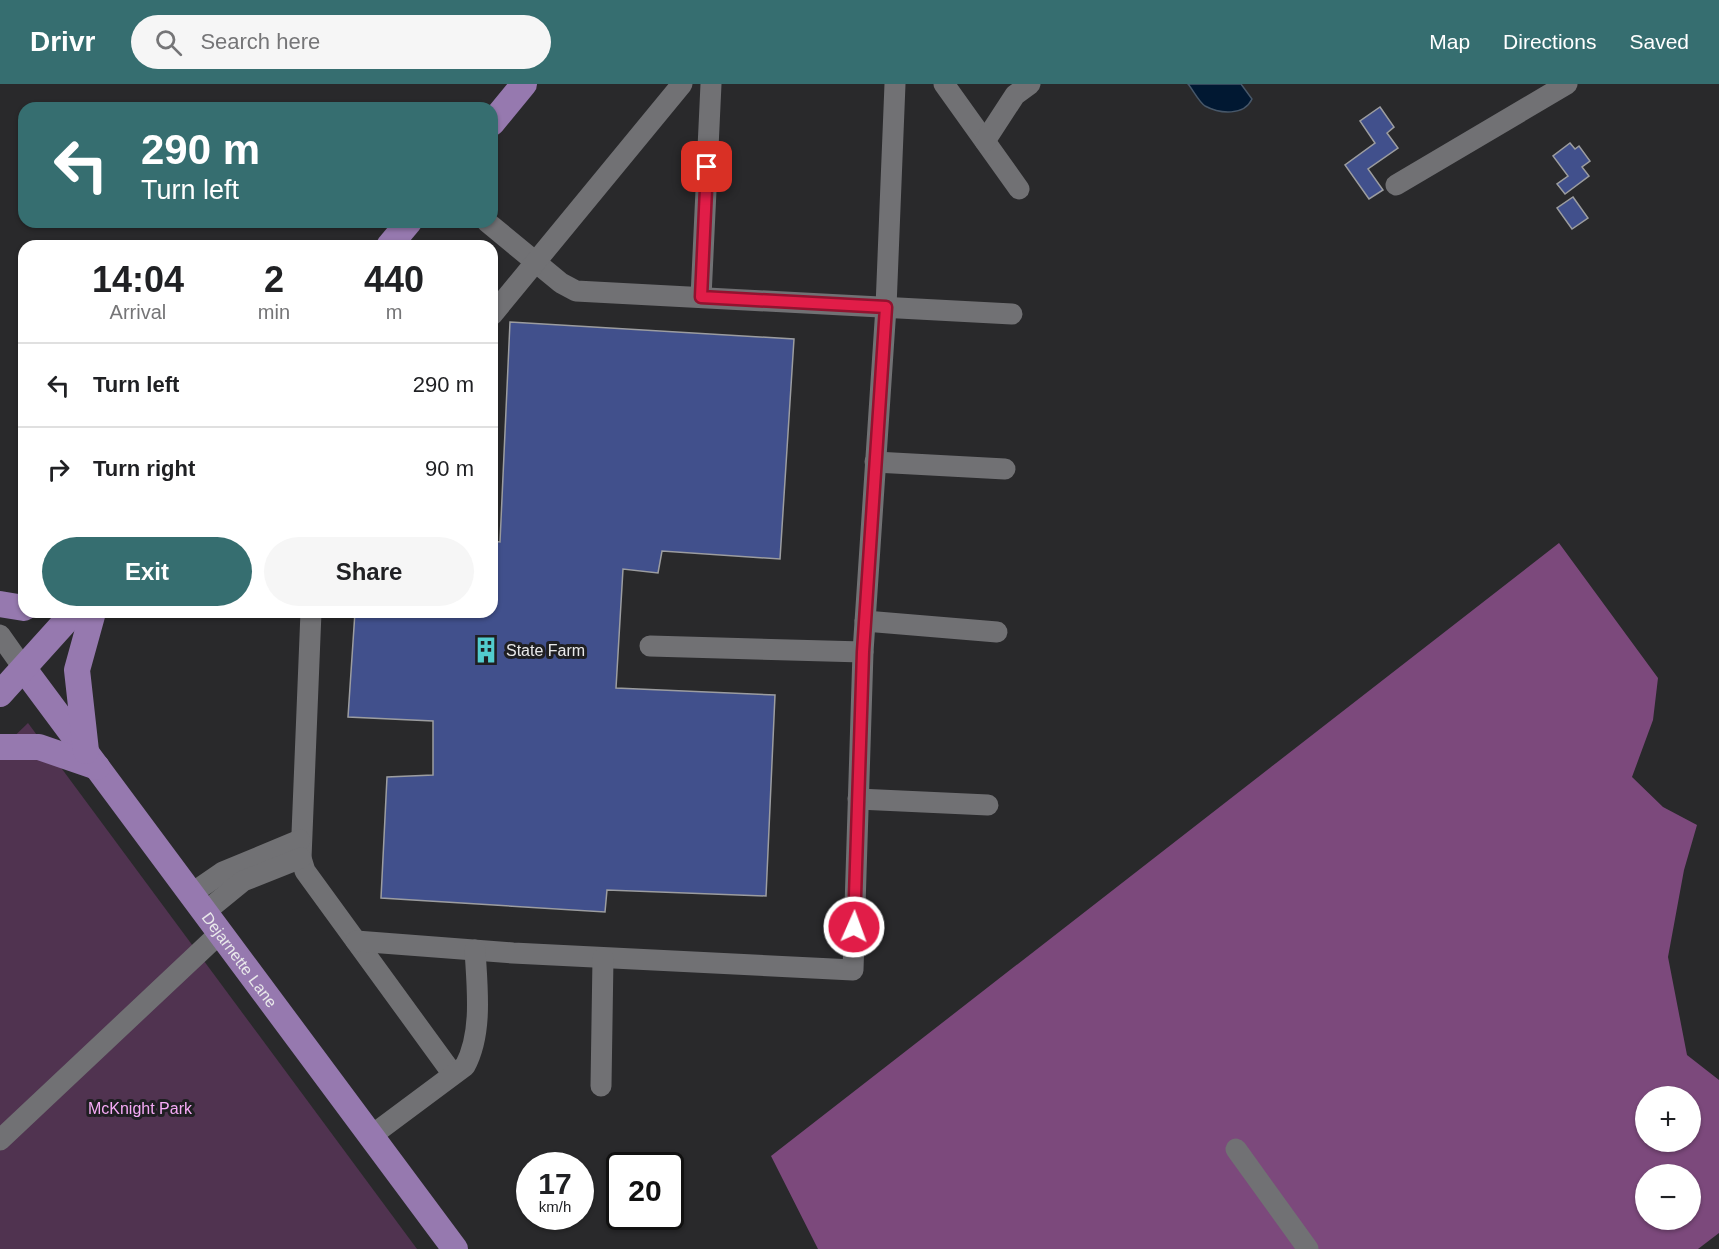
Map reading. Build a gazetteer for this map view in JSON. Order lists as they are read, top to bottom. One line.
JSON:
{"streets":{"main road":["Dejarnette Lane"]},"parks":["McKnight Park"],"places":{"building":["State Farm"]},"page":{"header":"Drivr","search":"Search here","nav":["Map","Directions","Saved"],"turn":["290 m","Turn left"],"eta":["14:04","Arrival","2","min","440","m"],"list":[{"name":"Turn left","value":"290 m"},{"name":"Turn right","value":"90 m"}],"buttons":["Exit","Share"],"map_buttons":["+","−"],"speed":"17 km/h","limit":"20"}}
